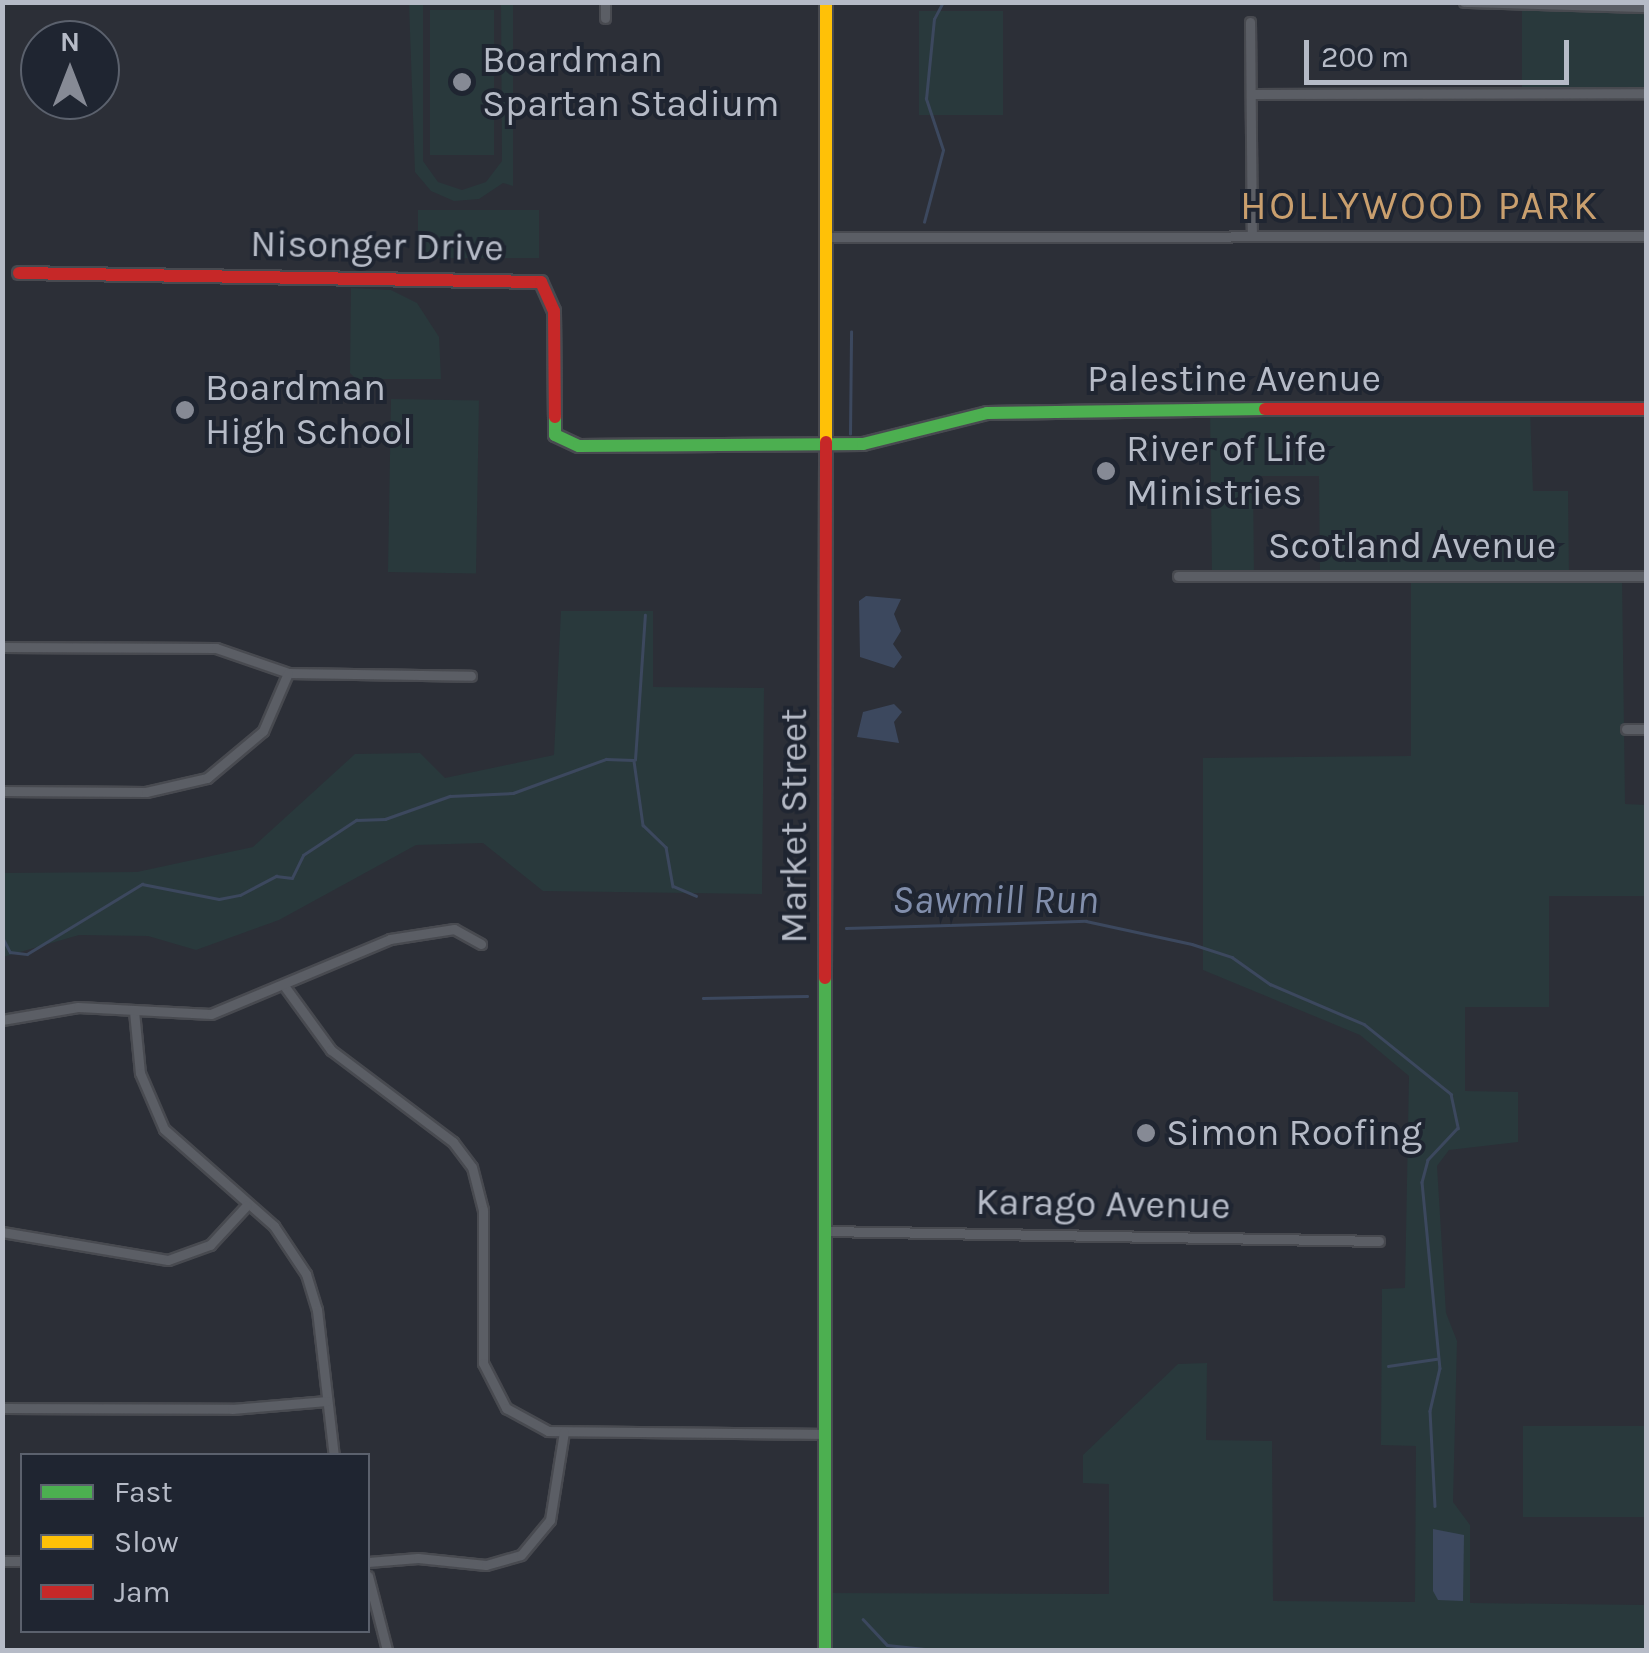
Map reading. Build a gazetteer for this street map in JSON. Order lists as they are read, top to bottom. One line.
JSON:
{"streets":{"street":["Nisonger Drive","Palestine Avenue","Scotland Avenue","Market Street","Karago Avenue"]},"crossings":[["Nisonger Drive","Palestine Avenue"],["Nisonger Drive","Market Street"],["Palestine Avenue","Market Street"],["Market Street","Karago Avenue"]],"districts":["HOLLYWOOD PARK"],"water":["Sawmill Run"],"places":["Boardman Spartan Stadium","Boardman High School","River of Life Ministries","Simon Roofing"],"legend":["Fast","Slow","Jam"],"scale_bar":"200 m","north":"top"}
